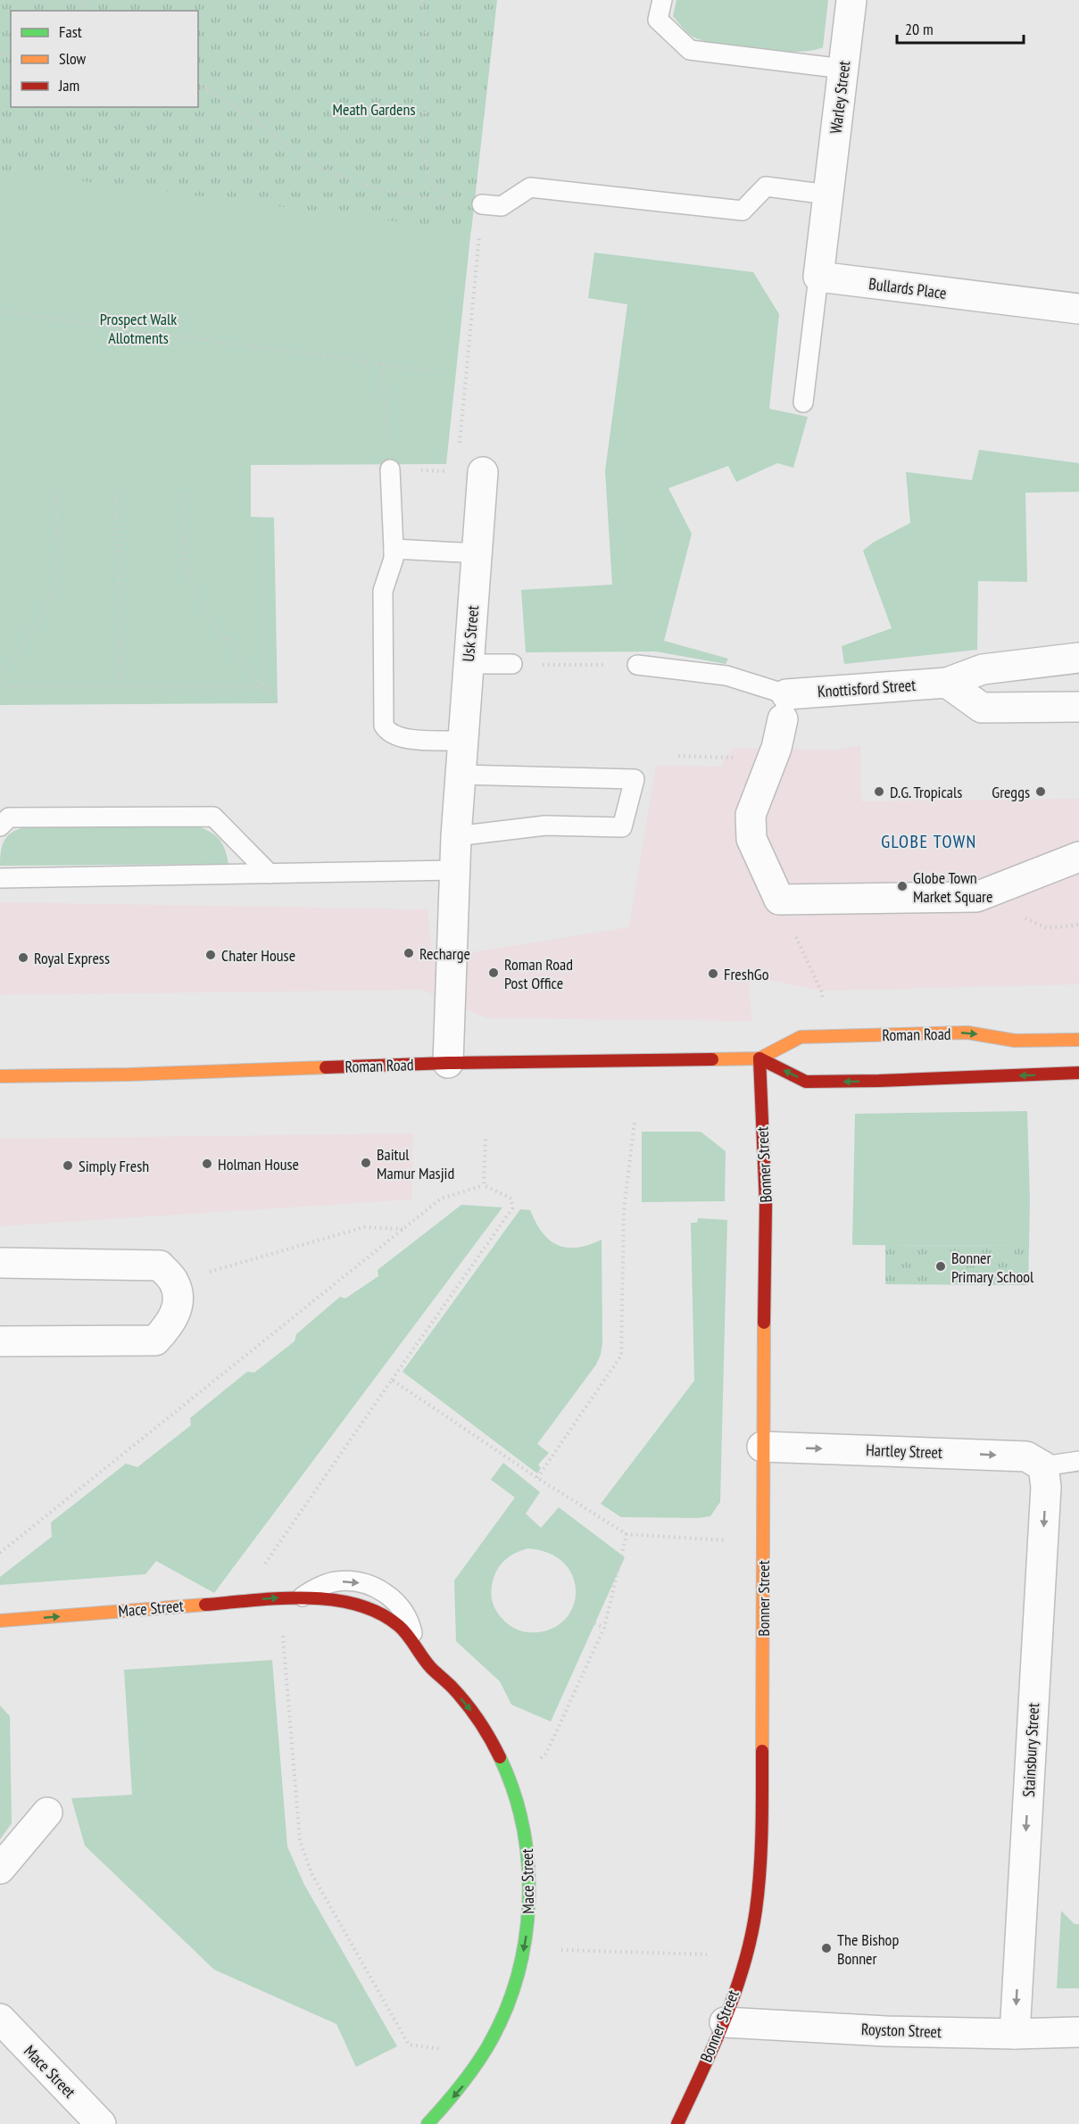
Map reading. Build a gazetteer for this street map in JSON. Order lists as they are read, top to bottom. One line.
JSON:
{"streets":{"street":["Warley Street","Bullards Place","Usk Street","Knottisford Street","Roman Road","Bonner Street","Hartley Street","Mace Street","Stainsbury Street","Royston Street"]},"crossings":[["Usk Street","Roman Road"],["Roman Road","Bonner Street"],["Bonner Street","Hartley Street"],["Bonner Street","Royston Street"],["Hartley Street","Stainsbury Street"],["Stainsbury Street","Royston Street"]],"one_way":["Hartley Street","Stainsbury Street"],"districts":["GLOBE TOWN"],"parks":["Meath Gardens","Prospect Walk Allotments"],"places":["D.G. Tropicals","Greggs","Globe Town Market Square","Recharge","Chater House","Royal Express","Roman Road Post Office","FreshGo","Baitul Mamur Masjid","Holman House","Simply Fresh","Bonner Primary School","The Bishop Bonner"],"legend":["Fast","Slow","Jam"],"scale_bar":"20 m"}
